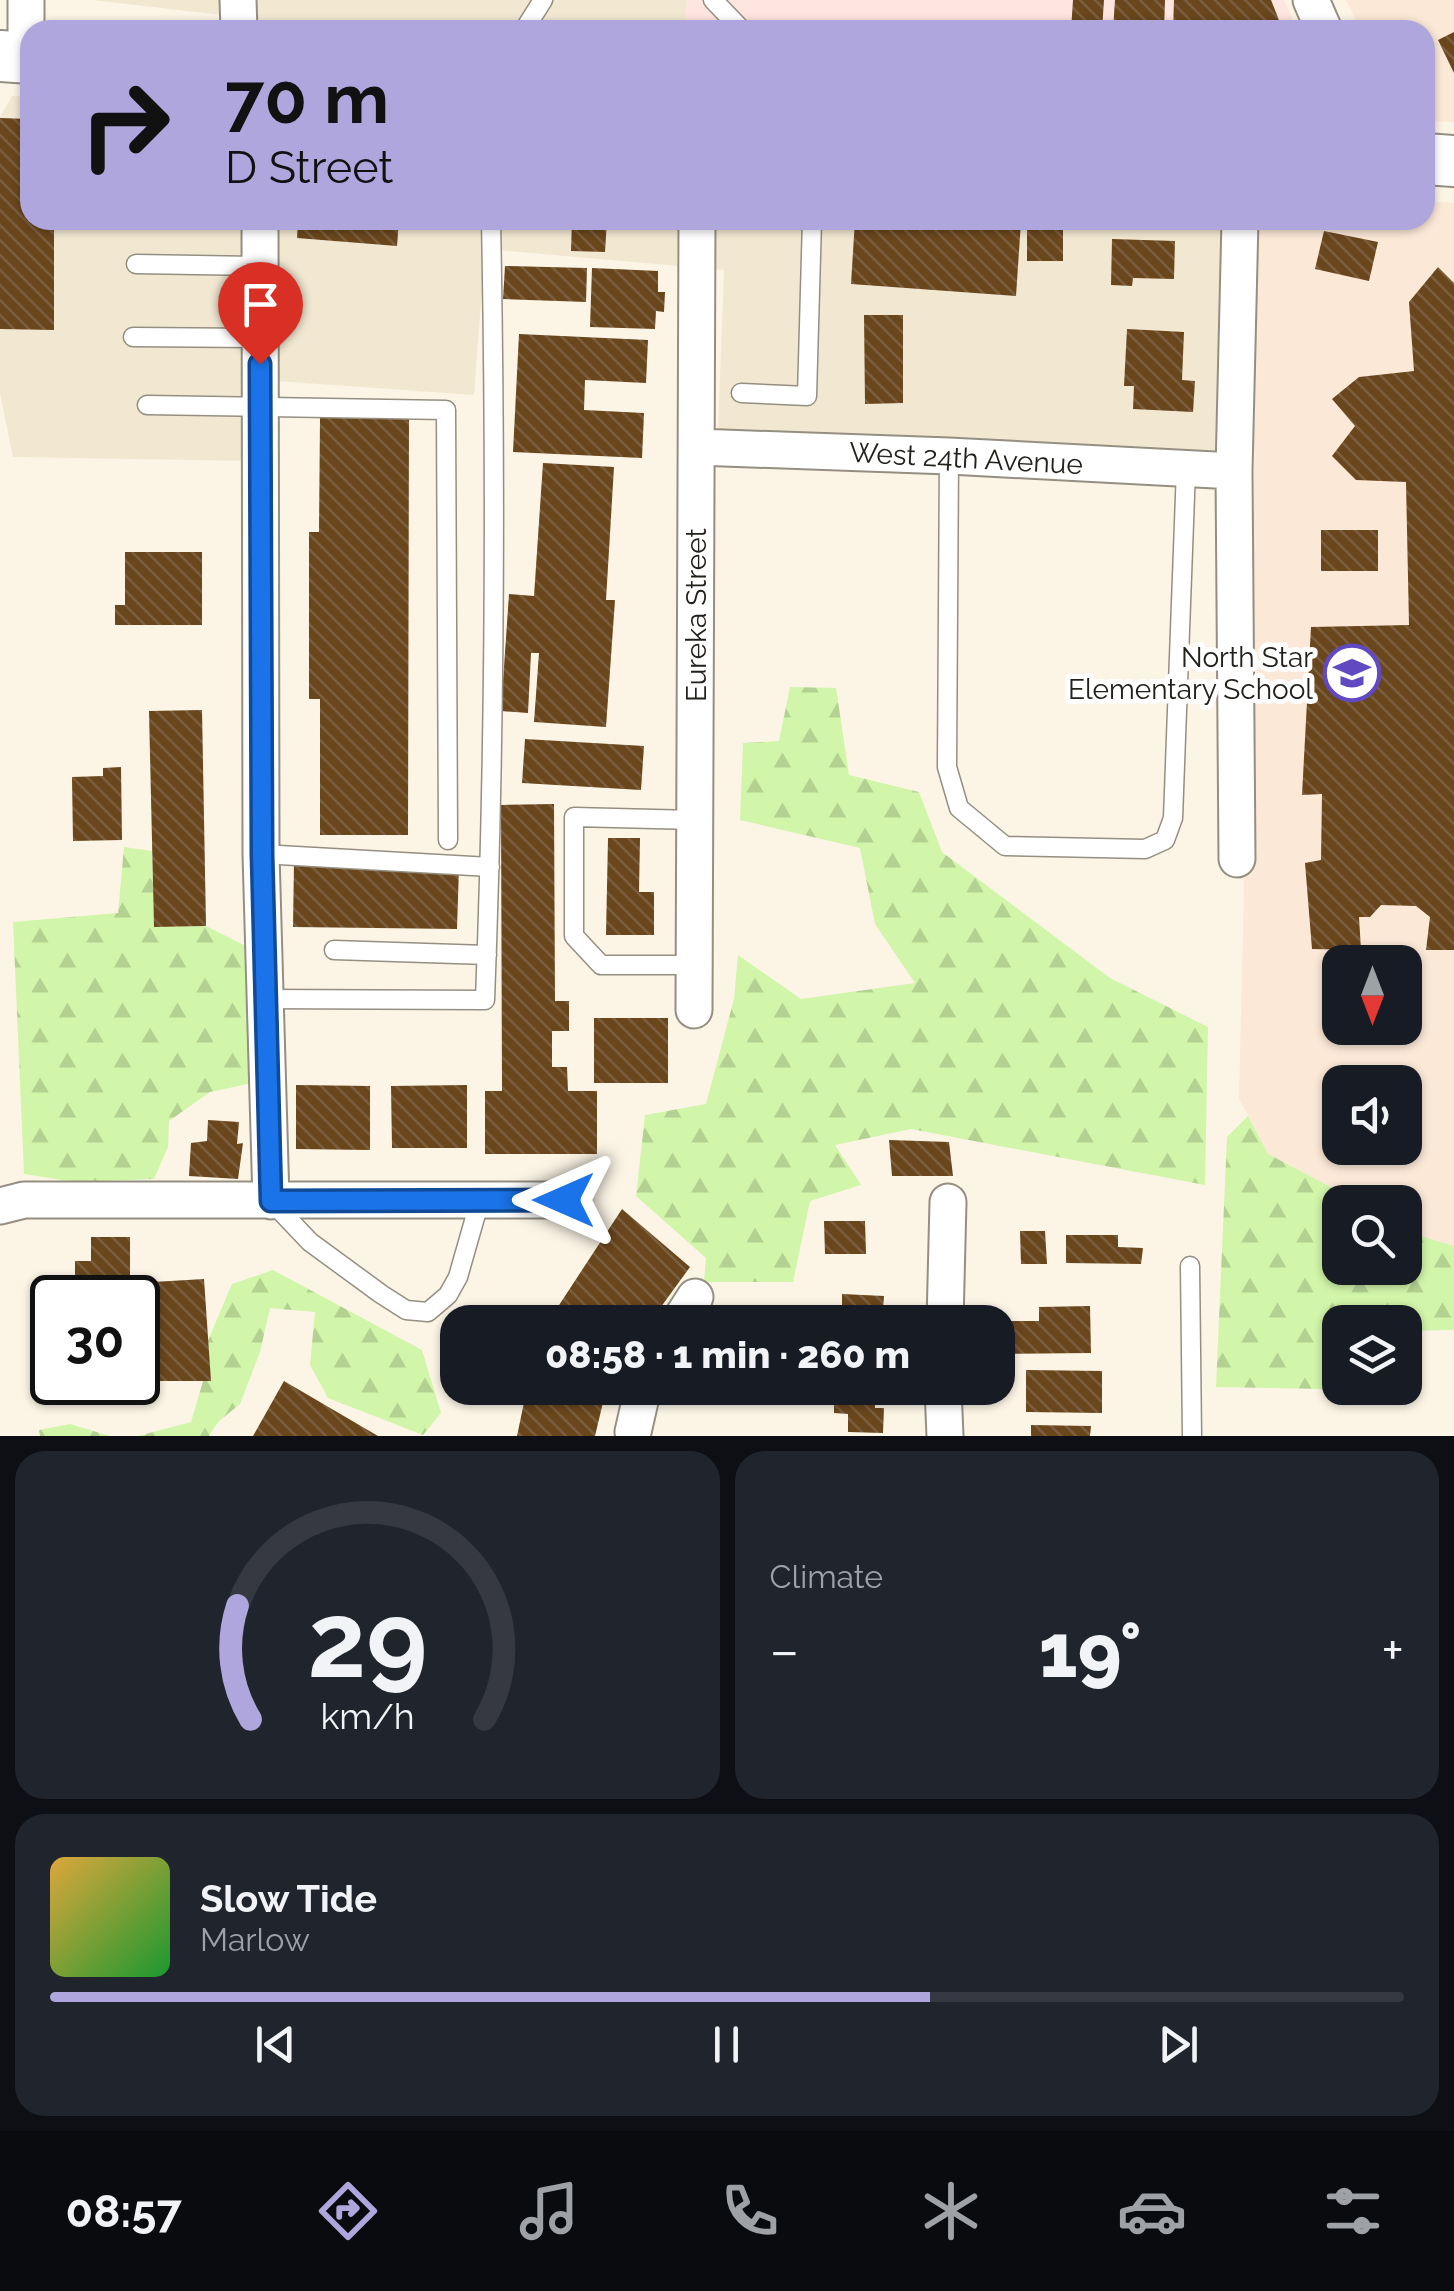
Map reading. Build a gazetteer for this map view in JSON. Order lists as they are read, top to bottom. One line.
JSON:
{"streets":{"street":["West 24th Avenue","Eureka Street"]},"crossings":[["West 24th Avenue","Eureka Street"]],"places":{"school or university":["North Star Elementary School"]},"north":"bottom","page":{"turn":["70 m","D Street"],"limit":"30","trip":"08:58 · 1 min · 260 m","tile":"Climate","heat":["−","19°","+"],"song":["Slow Tide","Marlow"],"tabs":"08:57","gauge":["29","km/h"]}}
